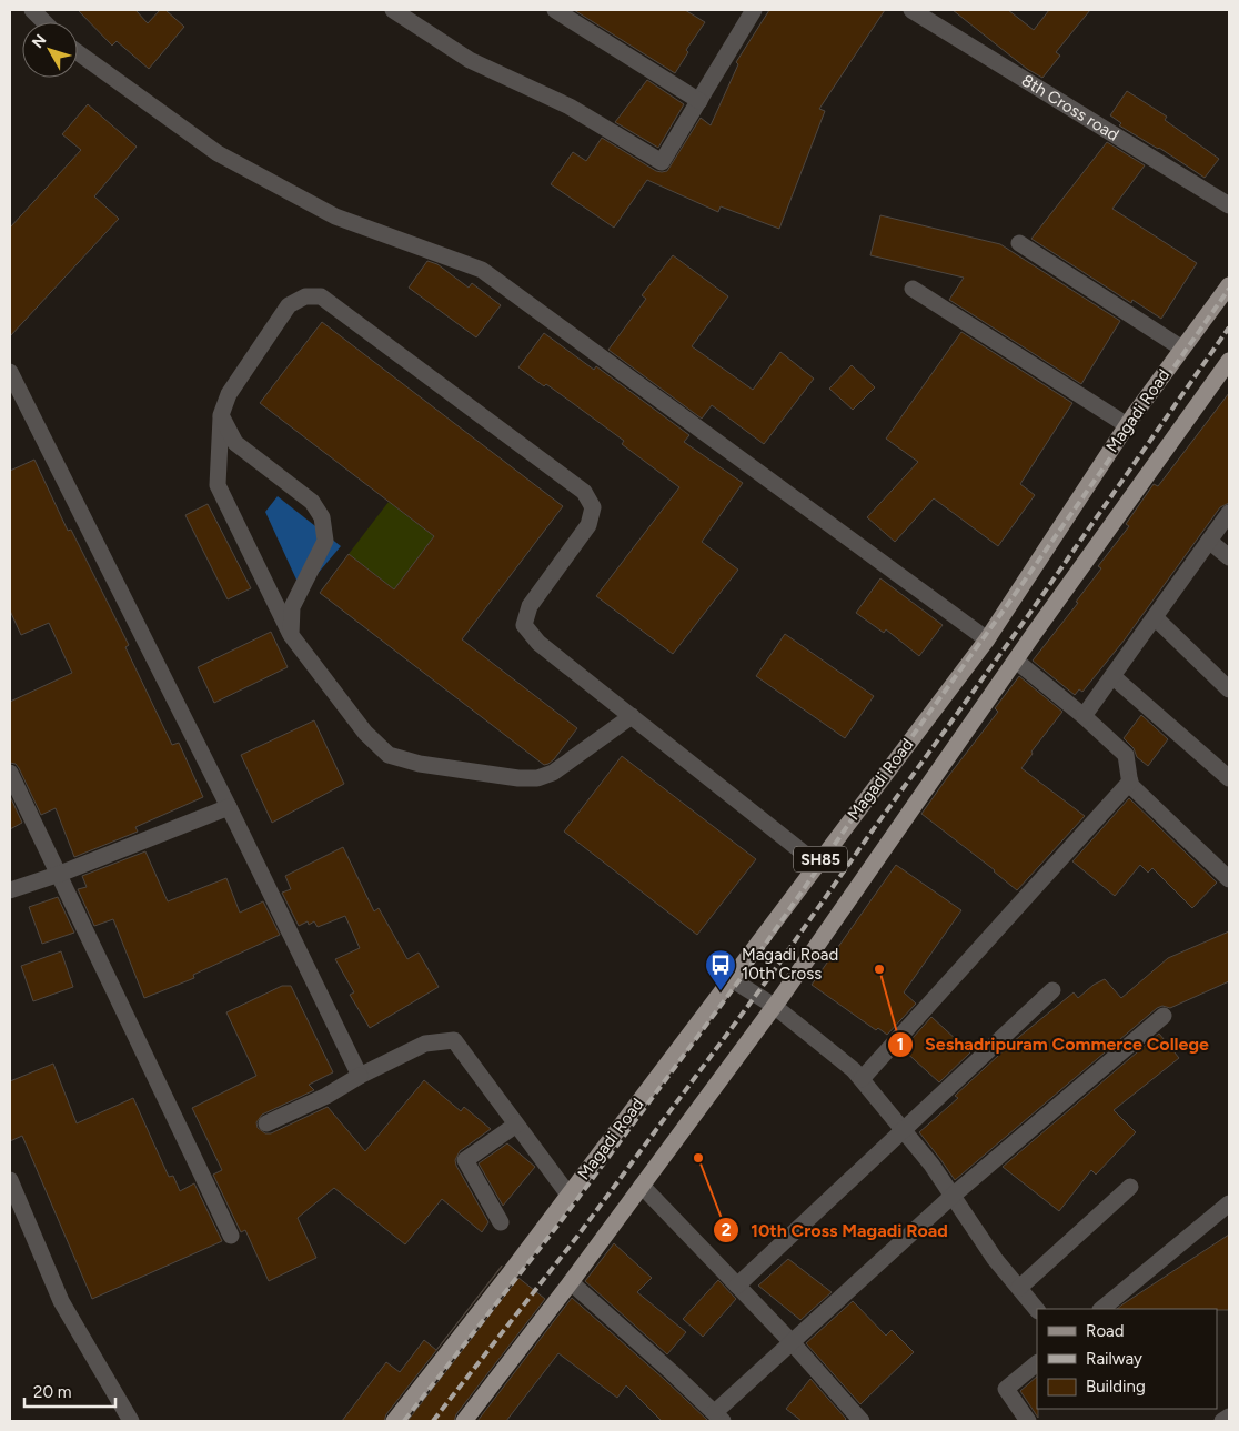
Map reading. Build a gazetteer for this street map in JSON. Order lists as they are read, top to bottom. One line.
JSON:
{"streets":{"main road":["Magadi Road","SH85"],"street":["8th Cross road"]},"places":{"other":["Seshadripuram Commerce College","10th Cross Magadi Road"],"bus stop":["Magadi Road 10th Cross"]},"legend":["Road","Railway","Building"],"scale_bar":"20 m","north":"top left"}
